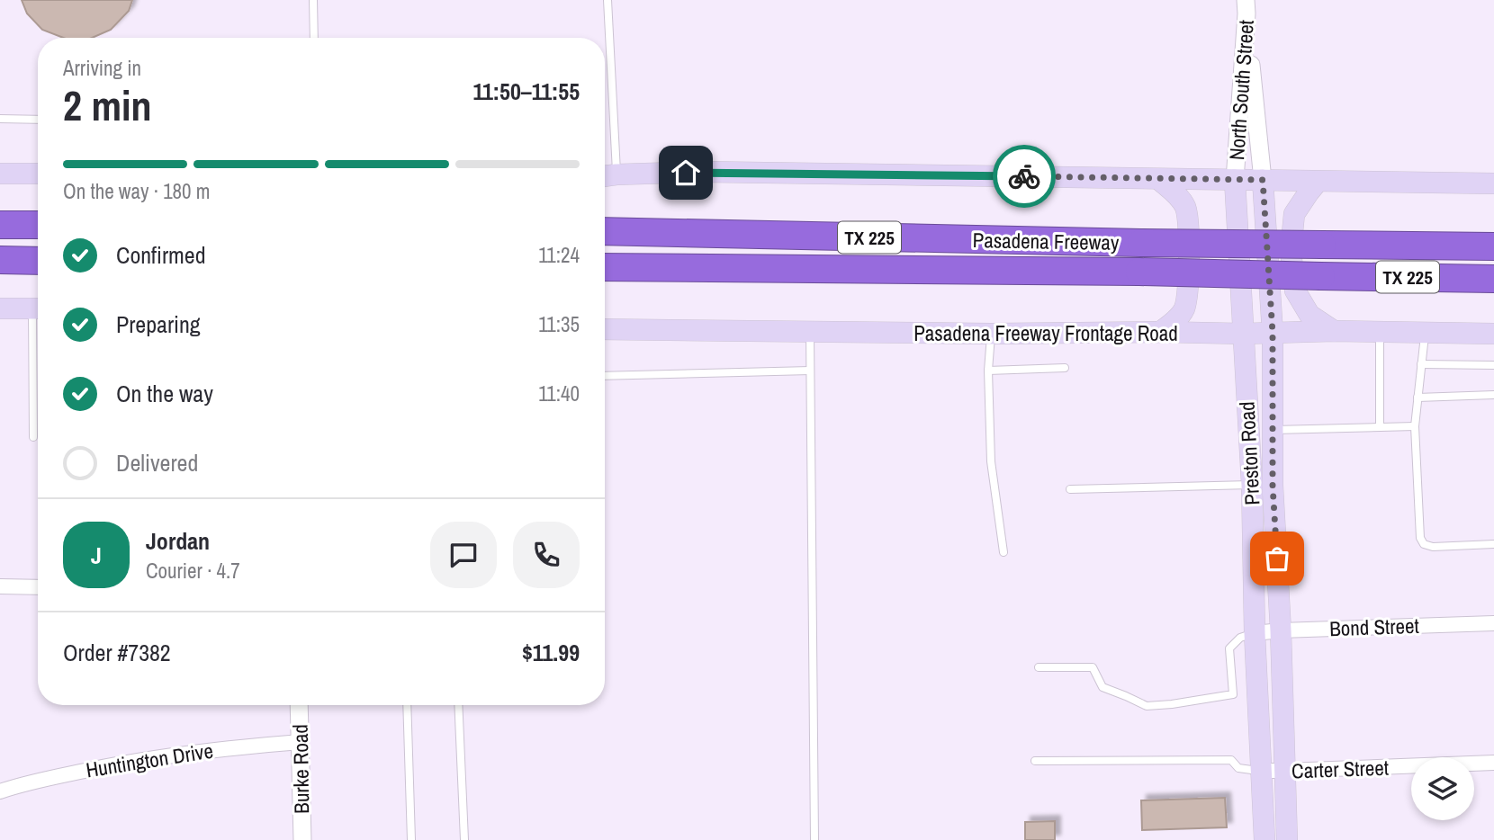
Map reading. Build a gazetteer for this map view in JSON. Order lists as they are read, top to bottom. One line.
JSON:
{"streets":{"highway":["TX 225","Pasadena Freeway"],"main road":["Pasadena Freeway Frontage Road","Preston Road"],"street":["North South Street","Bond Street","Huntington Drive","Burke Road","Carter Street"]},"crossings":[["North South Street","Preston Road"],["Pasadena Freeway Frontage Road","Preston Road"],["Preston Road","Bond Street"],["Preston Road","Carter Street"],["Huntington Drive","Burke Road"]],"page":{"heading":["2 min","Arriving in","11:50–11:55"],"panel":["Jordan","Courier · 4.7","Order #7382","$11.99"],"bar":"On the way · 180 m","list":[["Confirmed","11:24"],["Preparing","11:35"],["On the way","11:40"],"Delivered"],"round":"J"}}
